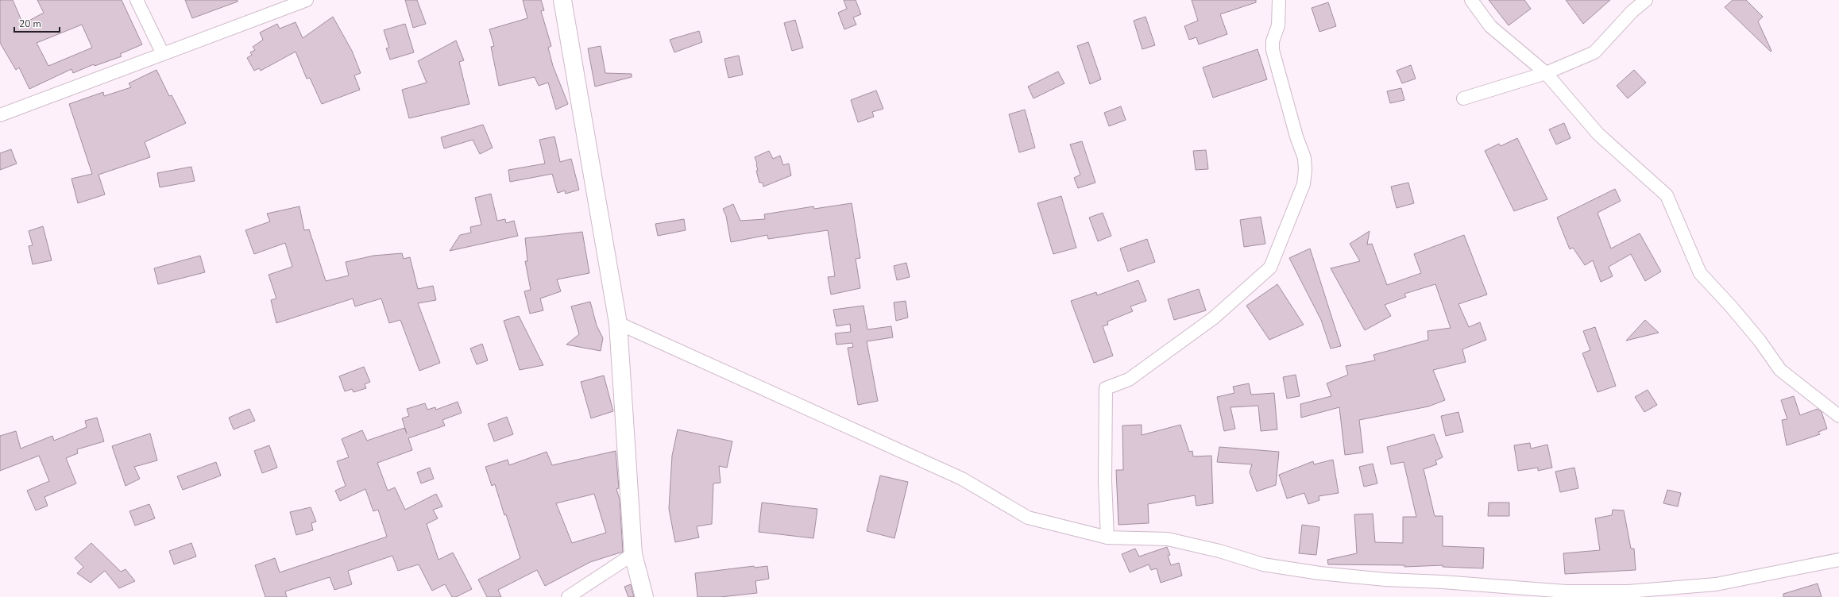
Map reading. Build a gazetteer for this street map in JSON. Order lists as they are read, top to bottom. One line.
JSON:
{"scale_bar":"20 m"}
